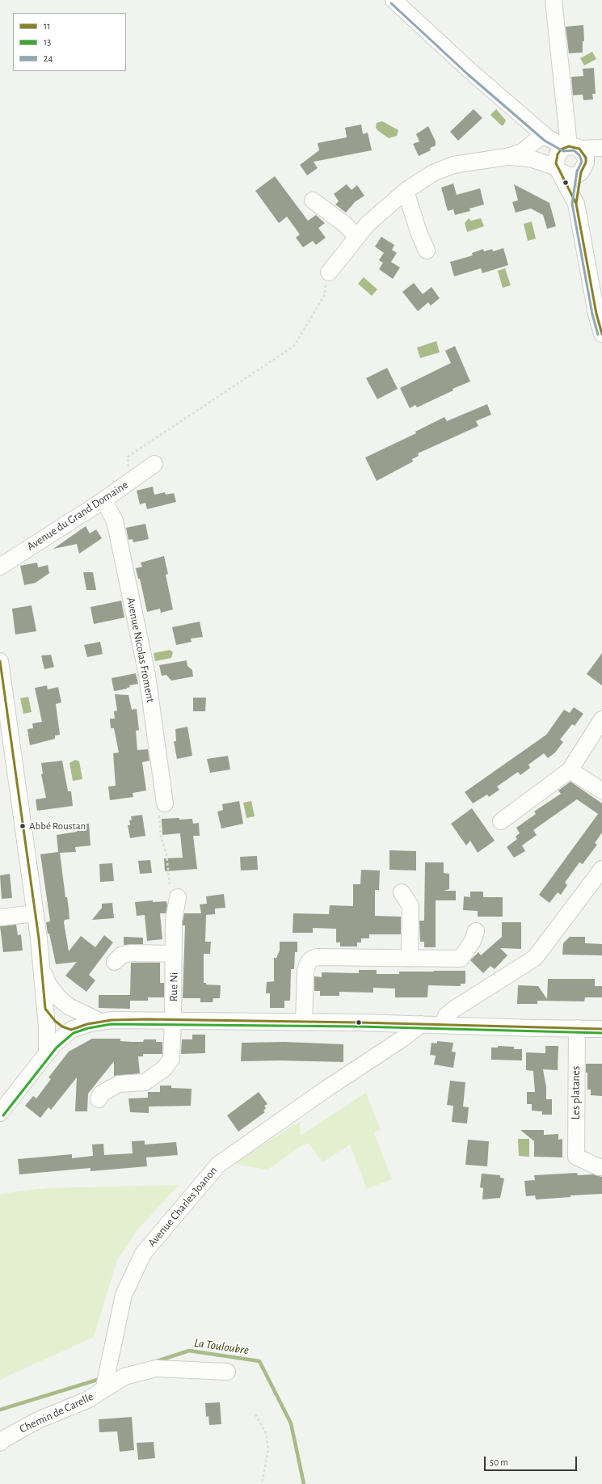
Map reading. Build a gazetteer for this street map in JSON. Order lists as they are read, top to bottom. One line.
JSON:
{"streets":{"street":["Avenue du Grand Domaine","Avenue Nicolas Froment","Rue Ni","Les platanes","Avenue Charles Joanon","Chemin de Carelle"]},"crossings":[["Avenue du Grand Domaine","Avenue Nicolas Froment"],["Avenue Charles Joanon","Chemin de Carelle"]],"water":["La Touloubre"],"places":["Abbé Roustan"],"lines":["transit line 24","transit line 11","transit line 13"],"legend":["11","13","24"],"scale_bar":"50 m"}
